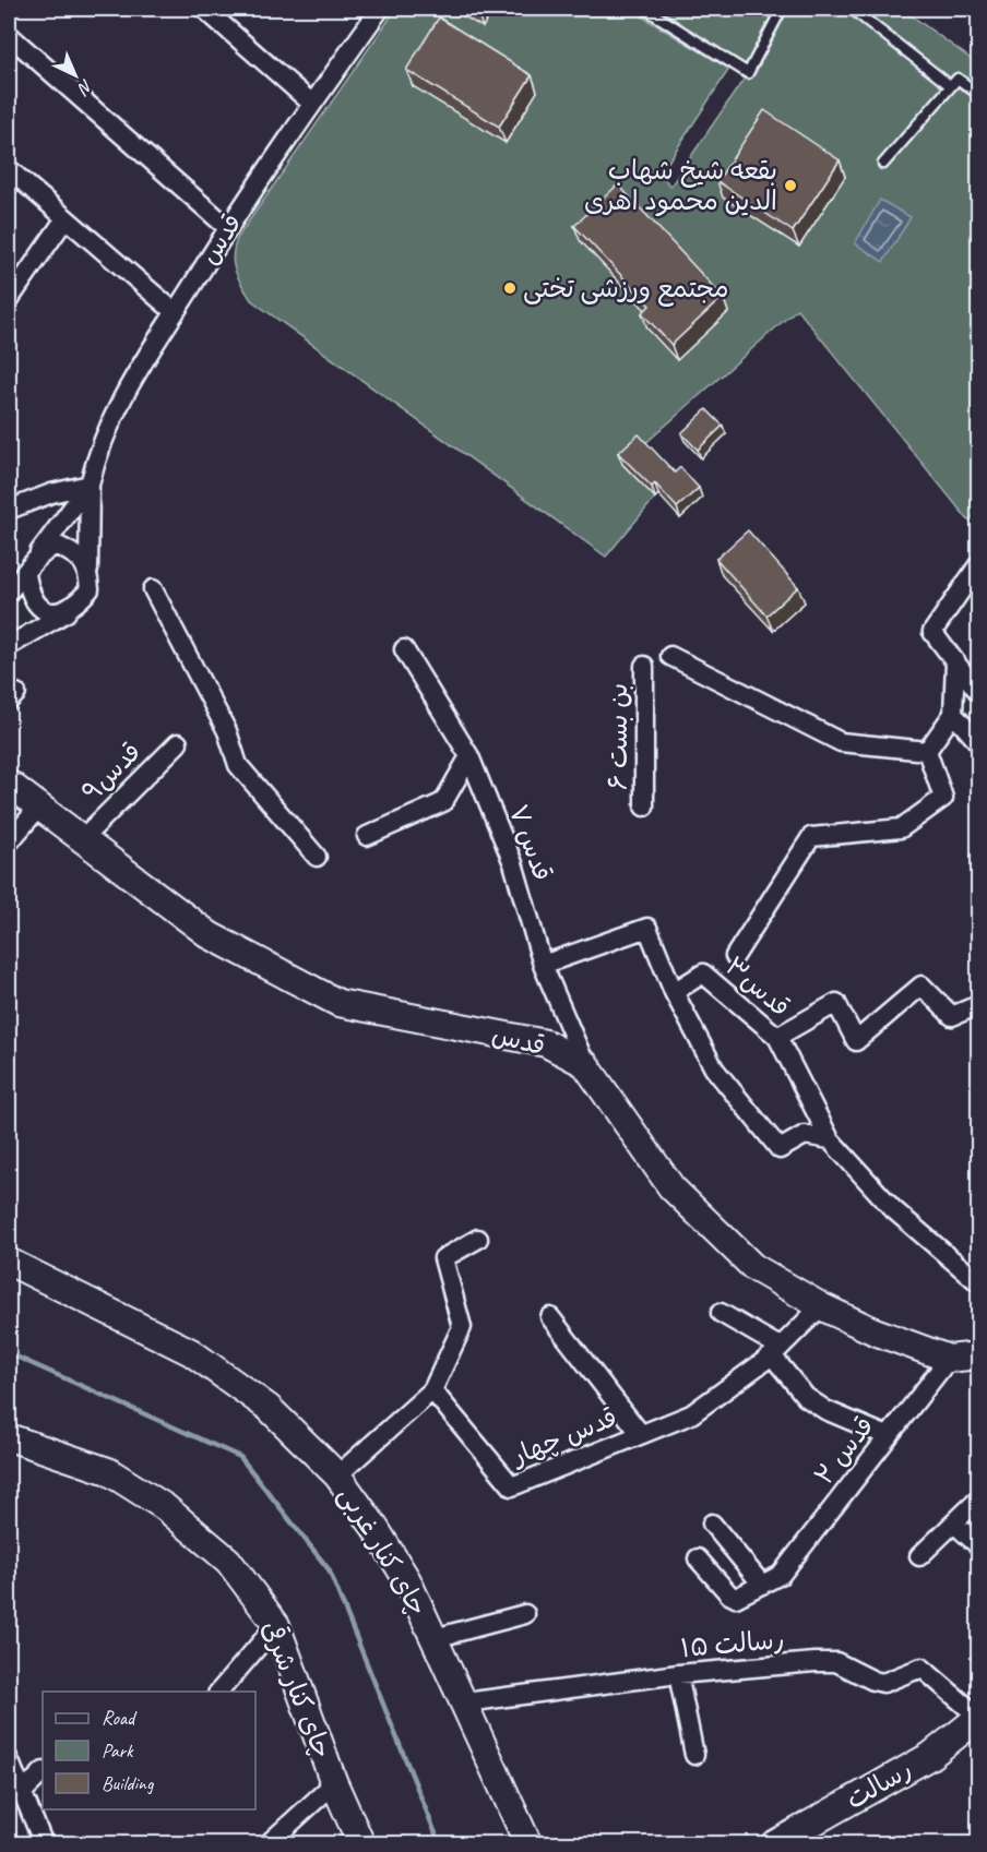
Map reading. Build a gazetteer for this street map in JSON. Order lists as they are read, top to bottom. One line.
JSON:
{"streets":{"street":["قدس","بن بست ۶","قدس۹","قدس ۷","قدس۳","قدس چهار","قدس ۲","چای کنار غربی","رسالت ۱۵","چای کنار شرقی","رسالت"]},"crossings":[["قدس","قدس۹"],["قدس","قدس ۷"],["قدس","قدس چهار"],["قدس","قدس ۲"],["چای کنار غربی","رسالت ۱۵"],["رسالت ۱۵","رسالت"]],"places":["بقعه شیخ شهاب الدین محمود اهرى","مجتمع ورزشی تختی"],"legend":["Road","Park","Building"],"north":"bottom right"}
